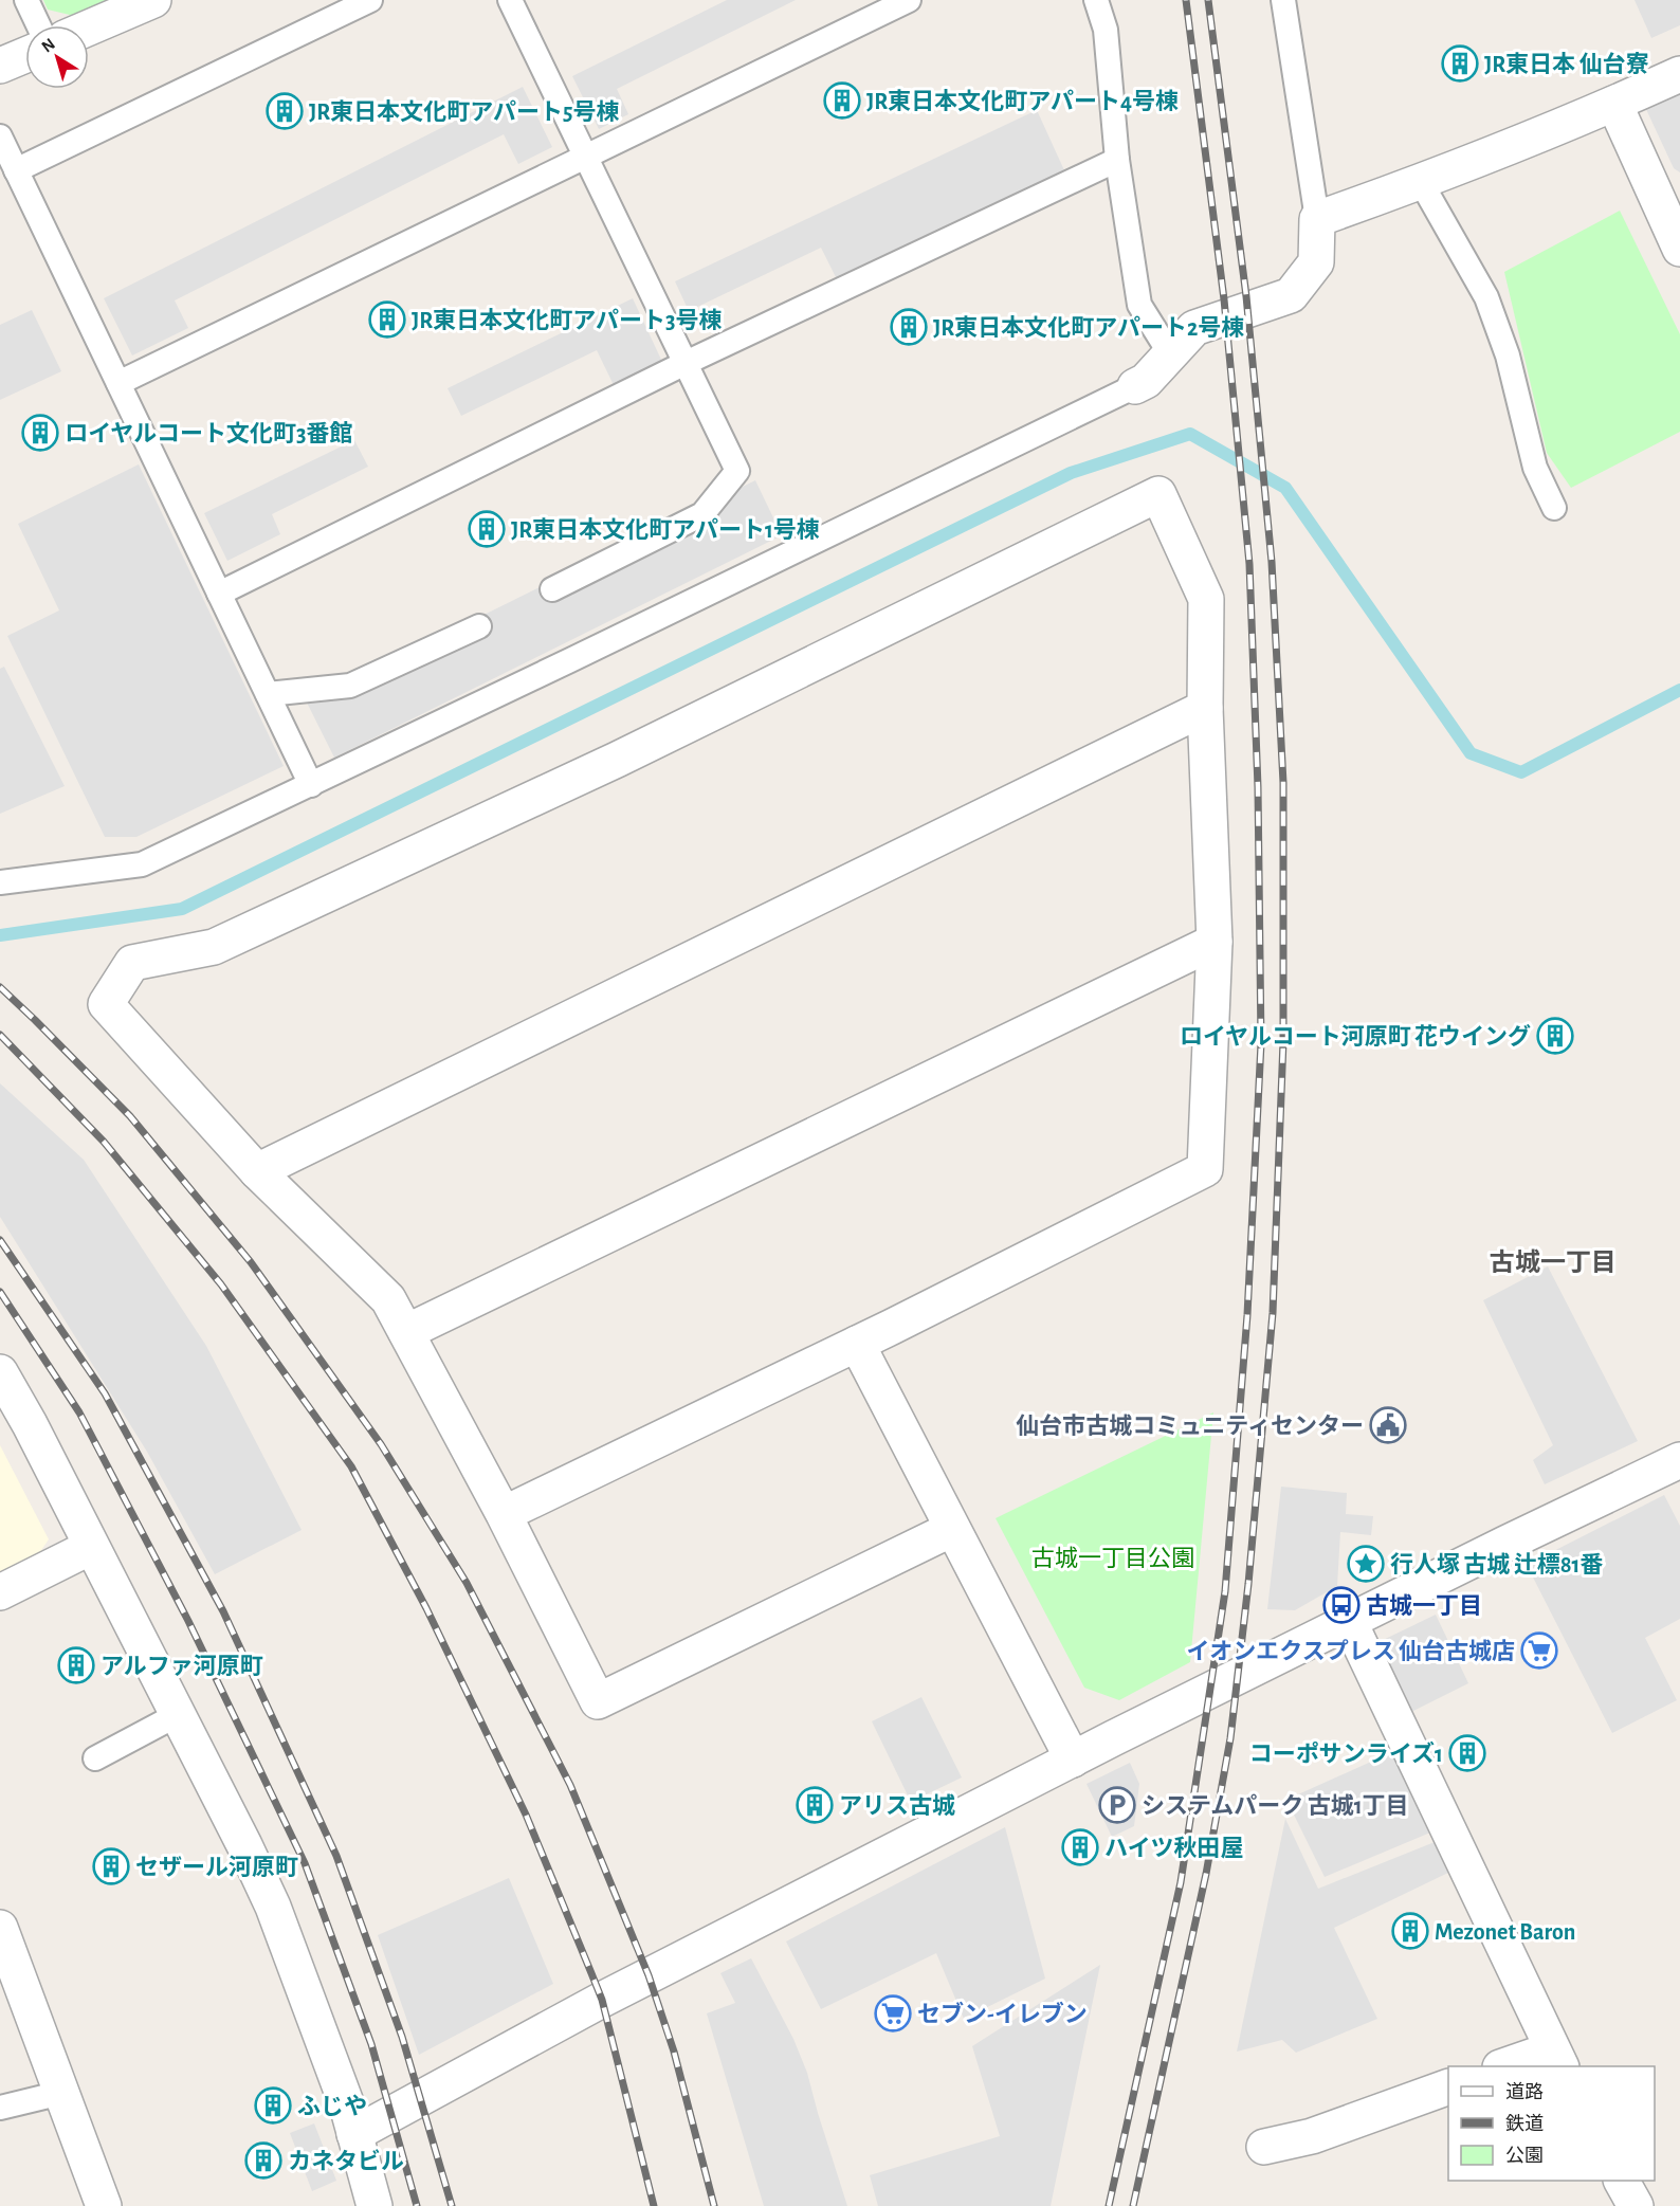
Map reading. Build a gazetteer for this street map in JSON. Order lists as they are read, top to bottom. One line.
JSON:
{"districts":["古城一丁目"],"parks":["古城一丁目公園"],"places":{"building":["JR東日本 仙台寮","JR東日本文化町アパート4号棟","JR東日本文化町アパート5号棟","JR東日本文化町アパート3号棟","JR東日本文化町アパート2号棟","ロイヤルコート文化町3番館","JR東日本文化町アパート1号棟","ロイヤルコート河原町 花ウイング","アルファ河原町","コーポサンライズ1","アリス古城","ハイツ秋田屋","セザール河原町","Mezonet Baron","ふじや","カネタビル"],"public building":["仙台市古城コミュニティセンター"],"place":["行人塚 古城 辻標81番"],"bus stop":["古城一丁目"],"supermarket":["イオンエクスプレス 仙台古城店","セブン-イレブン"],"parking":["システムパーク 古城1丁目"]},"legend":["道路","鉄道","公園"],"north":"top left"}
